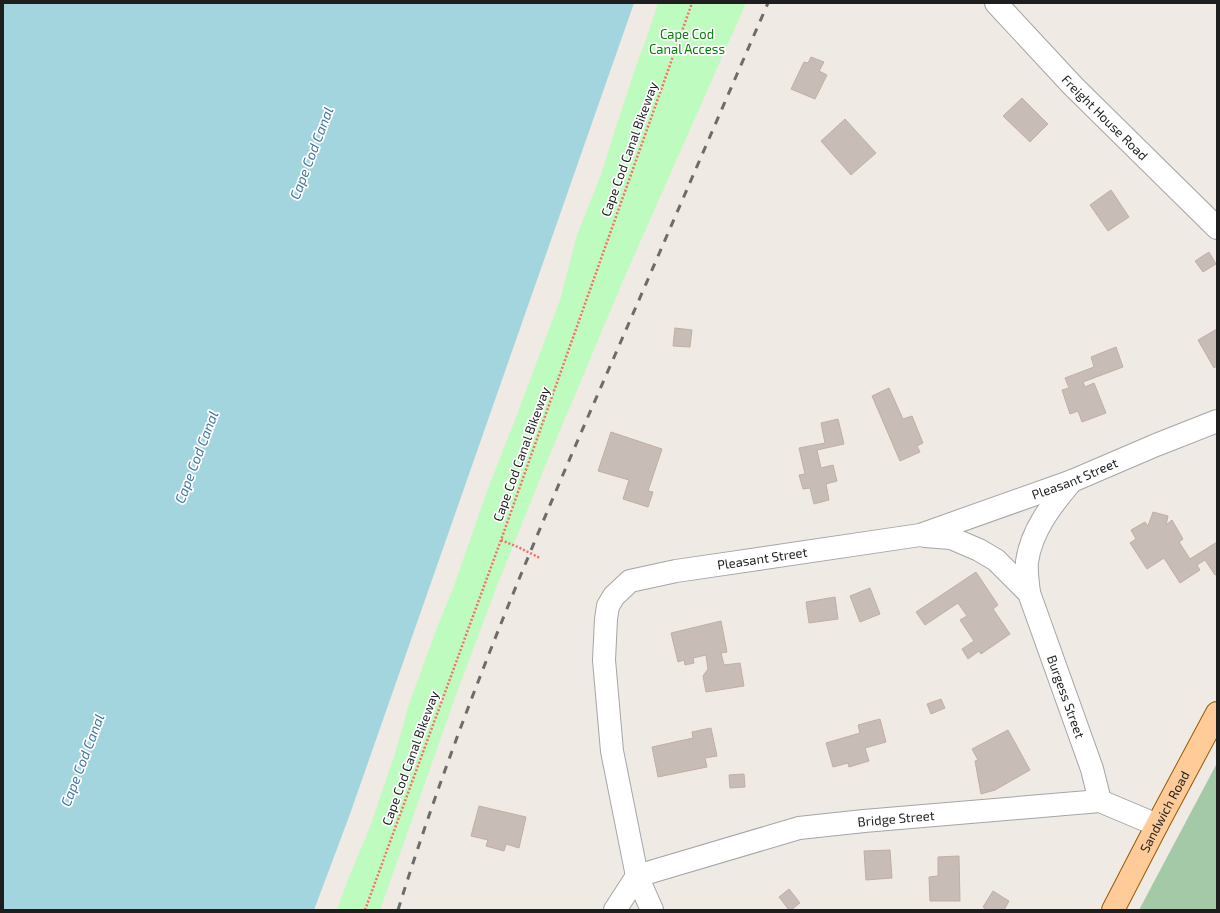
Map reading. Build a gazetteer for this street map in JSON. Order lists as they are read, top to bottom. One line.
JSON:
{"streets":{"main road":["Sandwich Road"],"street":["Freight House Road","Pleasant Street","Burgess Street","Bridge Street"],"path":["Cape Cod Canal Bikeway"]},"crossings":[["Pleasant Street","Burgess Street"],["Pleasant Street","Bridge Street"],["Burgess Street","Bridge Street"],["Sandwich Road","Bridge Street"]],"water":["Cape Cod Canal"],"parks":["Cape Cod Canal Access"]}
